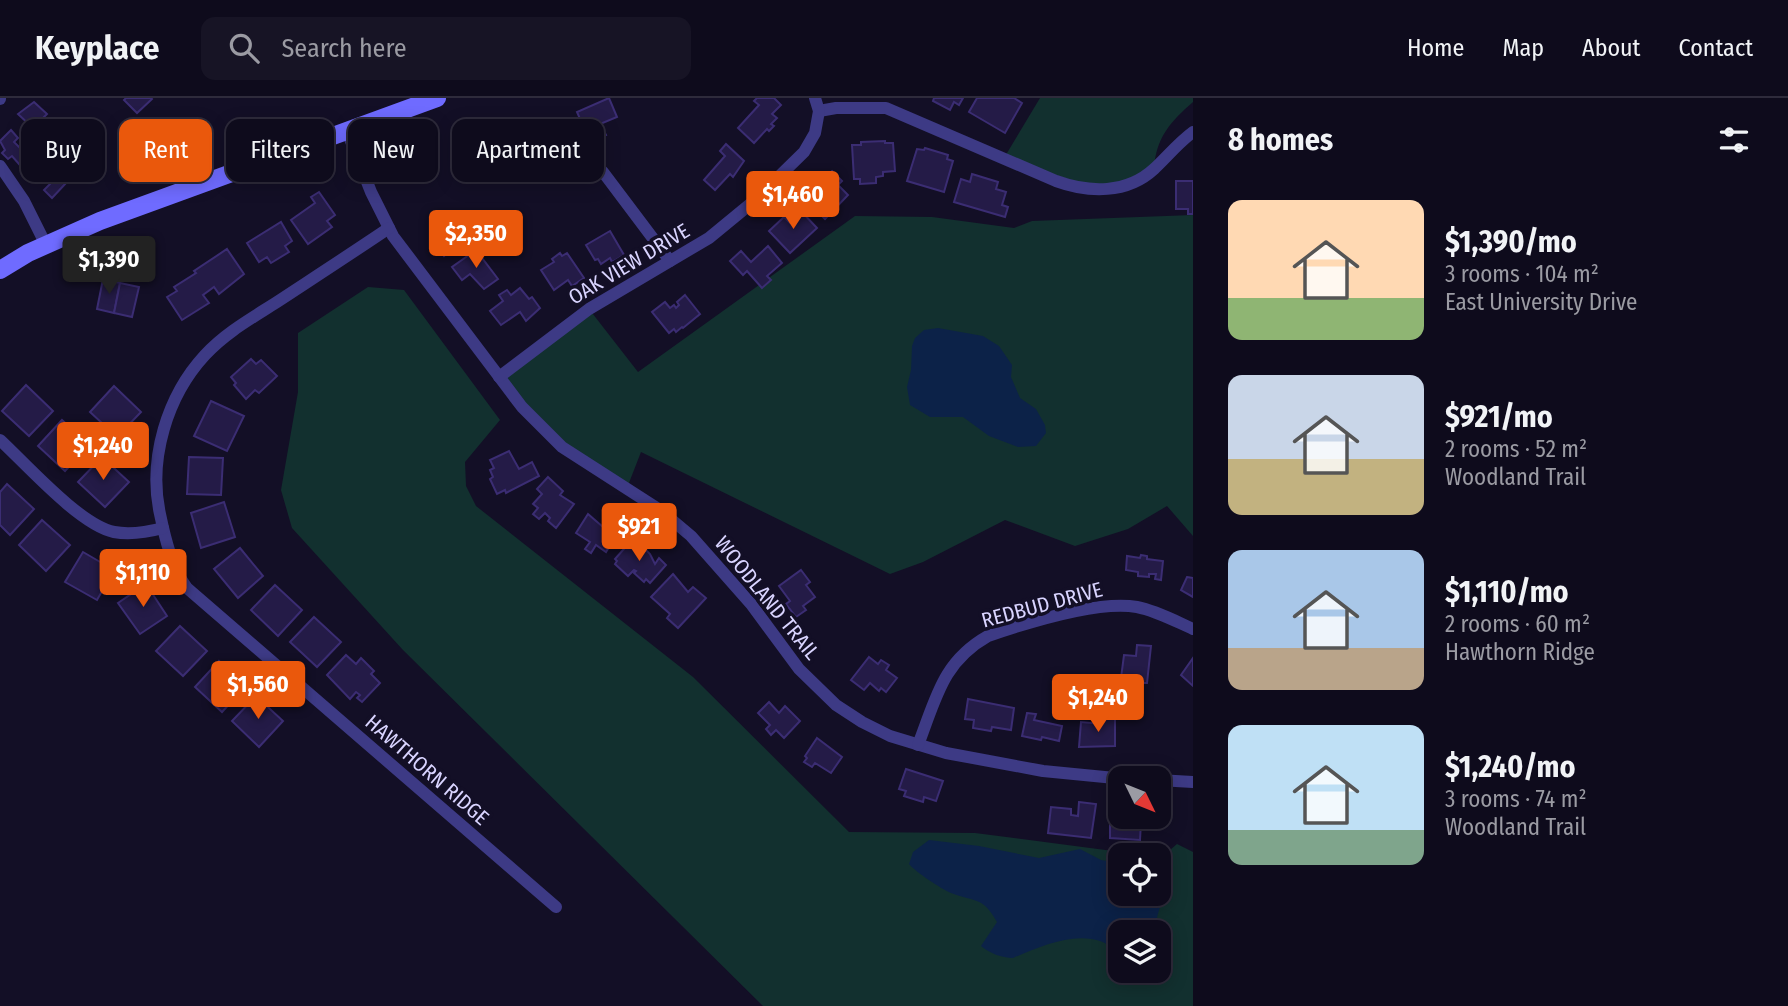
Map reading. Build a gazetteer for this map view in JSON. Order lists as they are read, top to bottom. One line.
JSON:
{"streets":{"street":["OAK VIEW DRIVE","WOODLAND TRAIL","REDBUD DRIVE","HAWTHORN RIDGE"]},"crossings":[["OAK VIEW DRIVE","WOODLAND TRAIL"],["WOODLAND TRAIL","REDBUD DRIVE"],["WOODLAND TRAIL","HAWTHORN RIDGE"]],"north":"bottom right","page":{"header":"Keyplace","search":"Search here","nav":["Home","Map","About","Contact"],"heading":"8 homes","chip":["Buy","Rent","Filters","New","Apartment"],"price":["$1,460","$2,350","$1,390","$1,240","$921","$1,110","$1,560","$1,240"],"list":[{"name":"$1,390/mo","note":"3 rooms · 104 m² · East University Drive"},{"name":"$921/mo","note":"2 rooms · 52 m² · Woodland Trail"},{"name":"$1,110/mo","note":"2 rooms · 60 m² · Hawthorn Ridge"},{"name":"$1,240/mo","note":"3 rooms · 74 m² · Woodland Trail"}]}}
